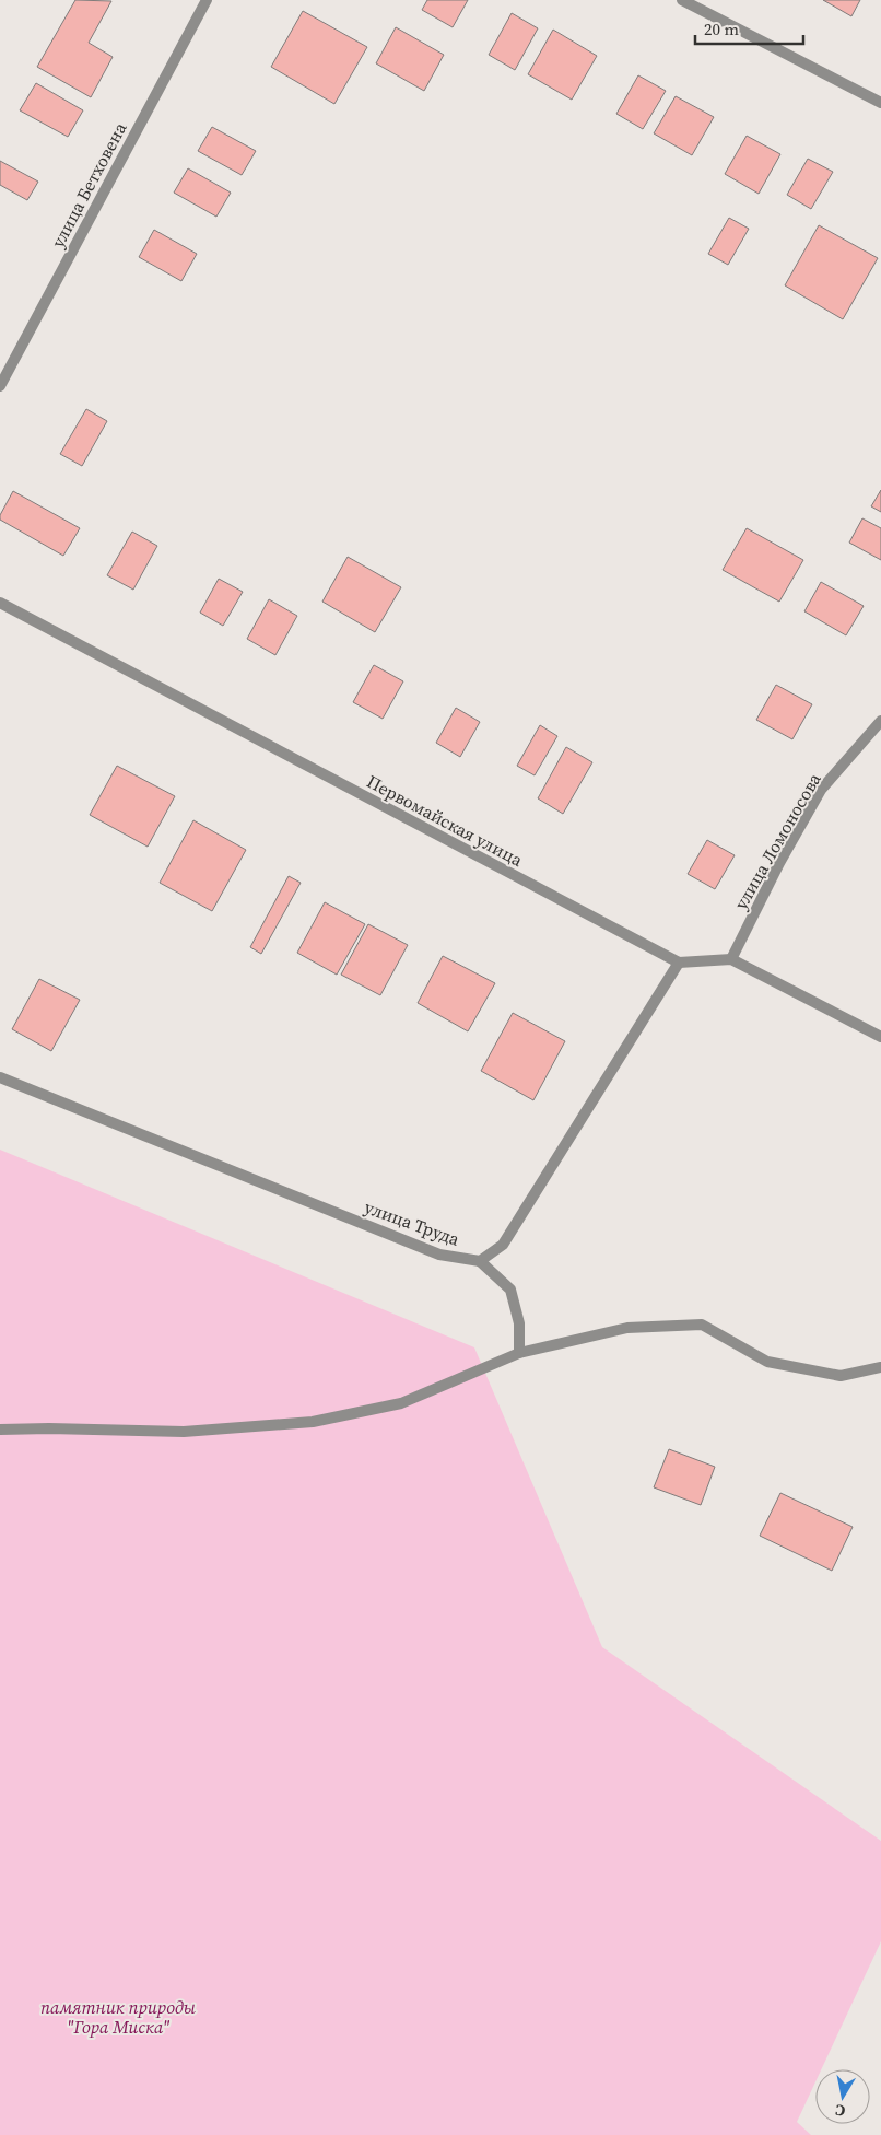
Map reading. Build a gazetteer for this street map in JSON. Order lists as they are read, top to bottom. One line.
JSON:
{"streets":{"street":["улица Бетховена","Первомайская улица","улица Ломоносова","улица Труда"]},"parks":["памятник природы \"Гора Миска\""],"scale_bar":"20 m","north":"bottom"}
